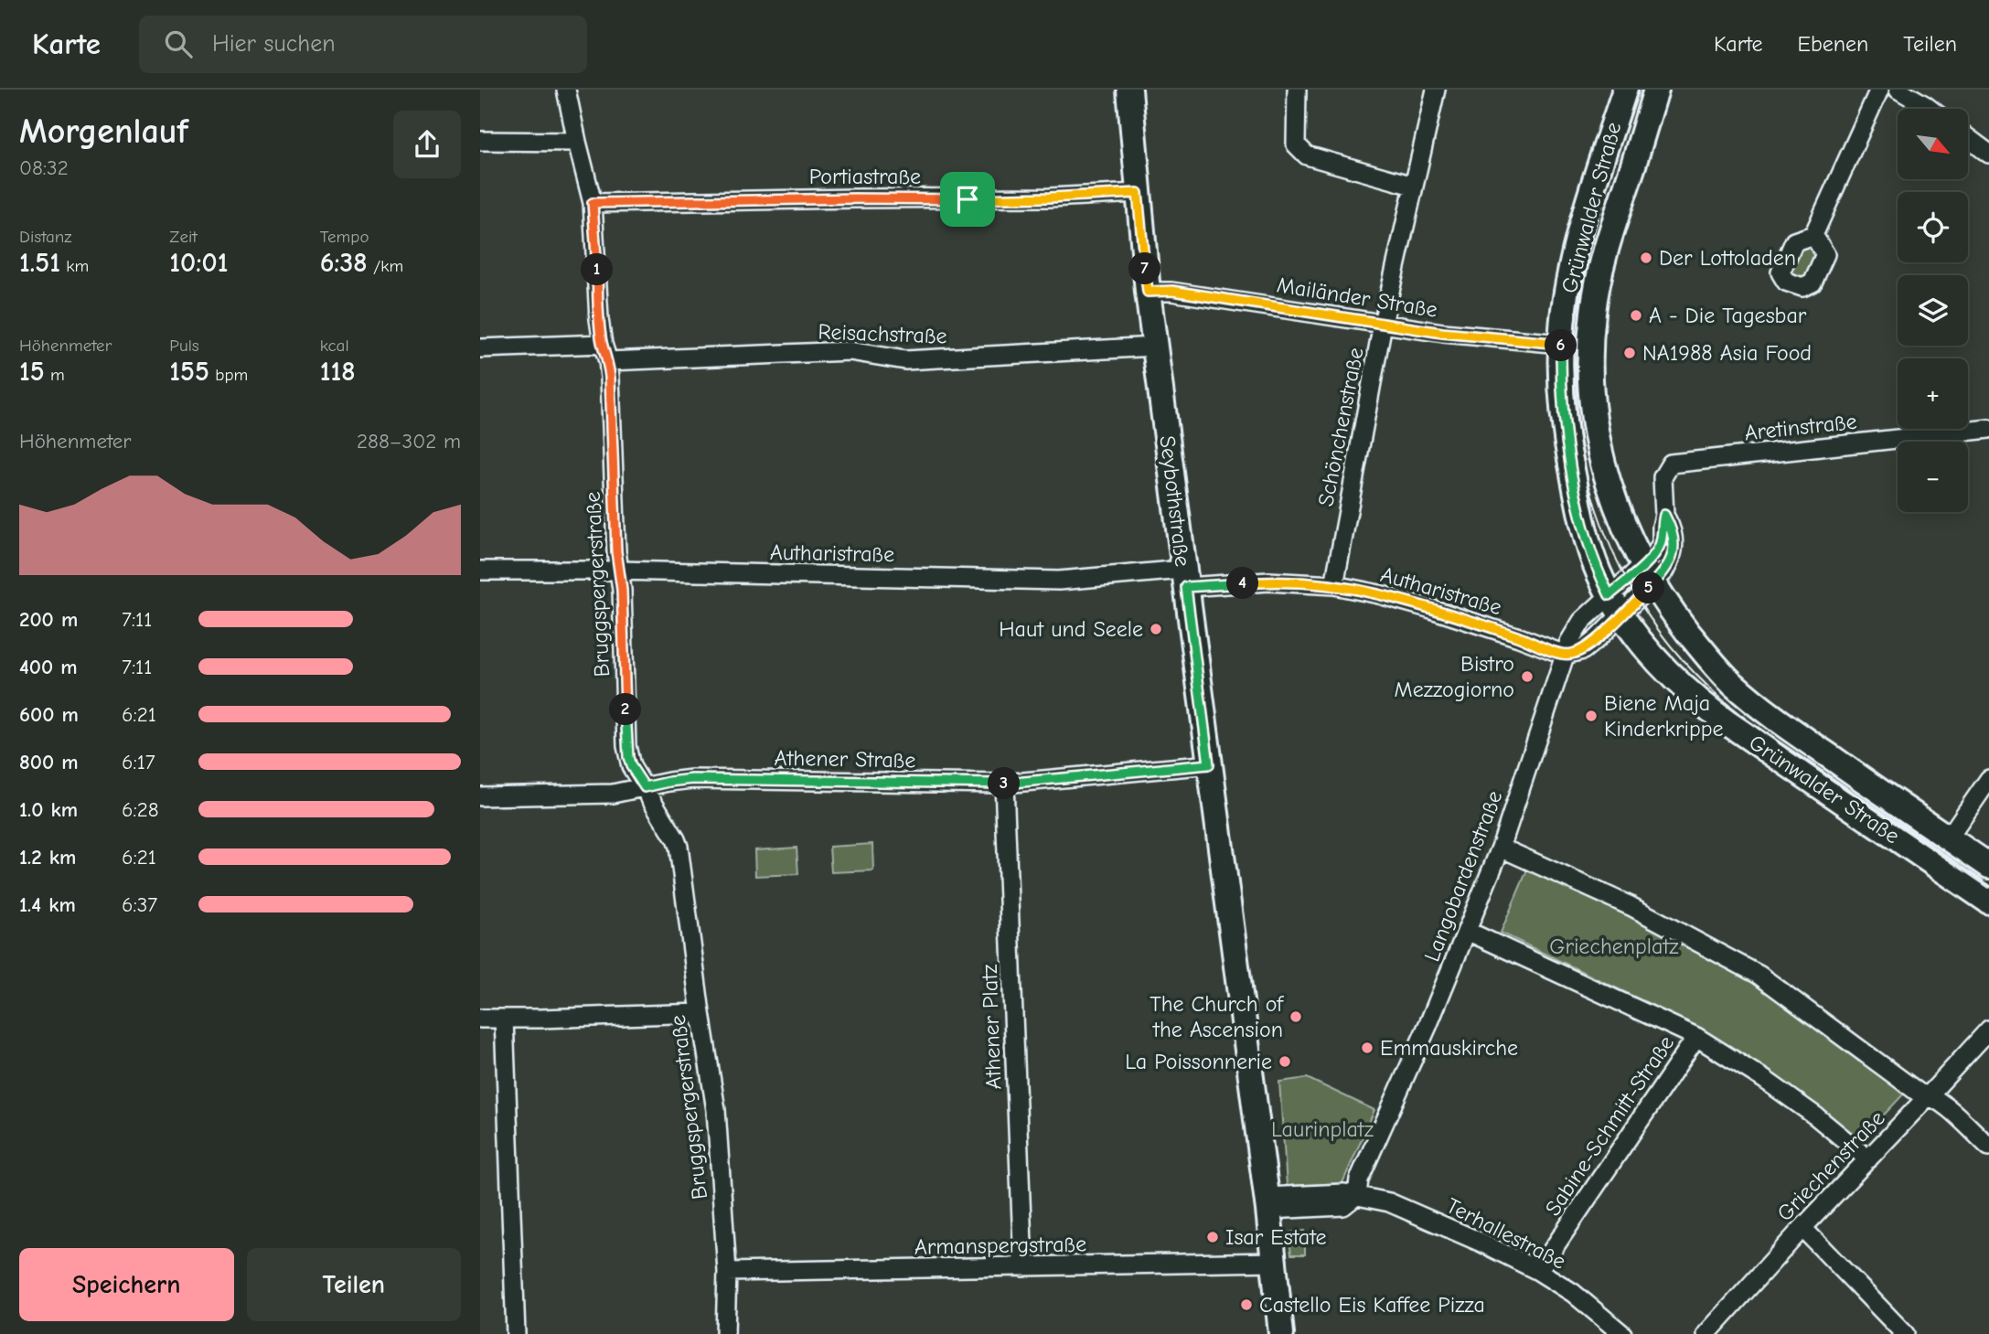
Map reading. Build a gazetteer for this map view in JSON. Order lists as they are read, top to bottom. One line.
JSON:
{"streets":{"main road":["Grünwalder Straße","Seybothstraße"],"street":["Portiastraße","Mailänder Straße","Reisachstraße","Schönchenstraße","Aretinstraße","Autharistraße","Bruggspergerstraße","Athener Straße","Langobardenstraße","Athener Platz","Sabine-Schmitt-Straße","Griechenstraße","Terhallestraße","Armanspergstraße"]},"crossings":[["Portiastraße","Seybothstraße"],["Portiastraße","Bruggspergerstraße"],["Grünwalder Straße","Mailänder Straße"],["Grünwalder Straße","Aretinstraße"],["Mailänder Straße","Schönchenstraße"],["Mailänder Straße","Seybothstraße"],["Reisachstraße","Seybothstraße"],["Reisachstraße","Bruggspergerstraße"],["Schönchenstraße","Autharistraße"],["Seybothstraße","Autharistraße"],["Seybothstraße","Athener Straße"],["Autharistraße","Bruggspergerstraße"],["Autharistraße","Langobardenstraße"],["Bruggspergerstraße","Athener Straße"],["Bruggspergerstraße","Armanspergstraße"],["Athener Straße","Athener Platz"],["Langobardenstraße","Terhallestraße"],["Athener Platz","Armanspergstraße"],["Sabine-Schmitt-Straße","Terhallestraße"]],"parks":["Griechenplatz","Laurinplatz"],"places":["Der Lottoladen","A - Die Tagesbar","NA1988 Asia Food","Haut und Seele","Bistro Mezzogiorno","Biene Maja Kinderkrippe","The Church of the Ascension","Emmauskirche","La Poissonnerie","Isar Estate","Castello Eis Kaffee Pizza"],"north":"bottom right","page":{"header":"Karte","search":"Hier suchen","nav":["Karte","Ebenen","Teilen"],"heading":["Morgenlauf","08:32"],"map_buttons":["+","−"],"stats":[["Distanz","1.51 km"],["Zeit","10:01"],["Tempo","6:38 /km"],["Höhenmeter","15 m"],["Puls","155 bpm"],["kcal","118"]],"pins":["7","1","6","4","5","2","3"],"chart":["Höhenmeter","288–302 m"],"list":[{"name":"200 m","note":"7:11"},{"name":"400 m","note":"7:11"},{"name":"600 m","note":"6:21"},{"name":"800 m","note":"6:17"},{"name":"1.0 km","note":"6:28"},{"name":"1.2 km","note":"6:21"},{"name":"1.4 km","note":"6:37"}],"buttons":["Speichern","Teilen"]}}
